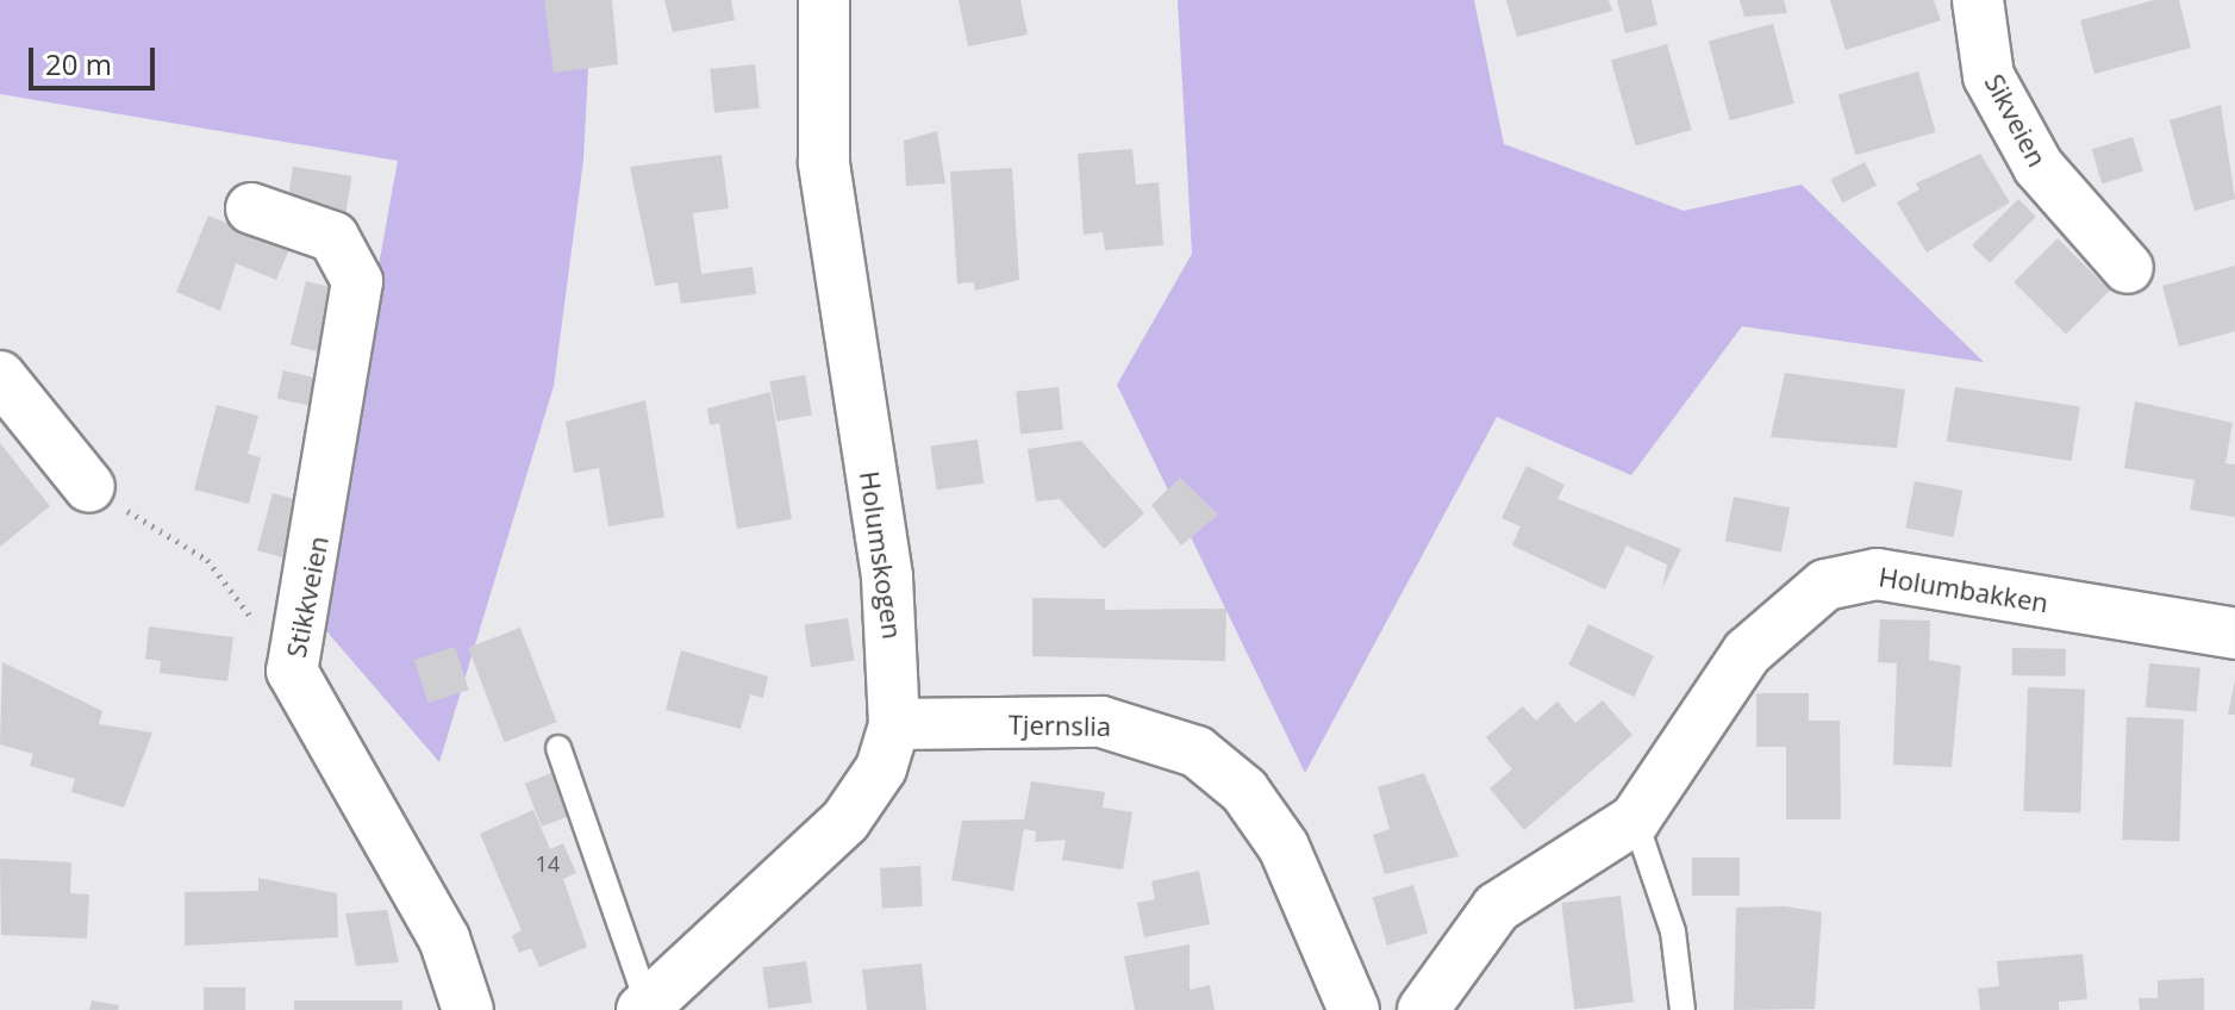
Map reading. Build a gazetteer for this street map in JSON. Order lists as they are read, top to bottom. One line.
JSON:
{"streets":{"street":["Sikveien","Holumskogen","Holumbakken","Stikkveien","Tjernslia"]},"crossings":[["Holumskogen","Tjernslia"]],"house_numbers":["14"],"scale_bar":"20 m"}
